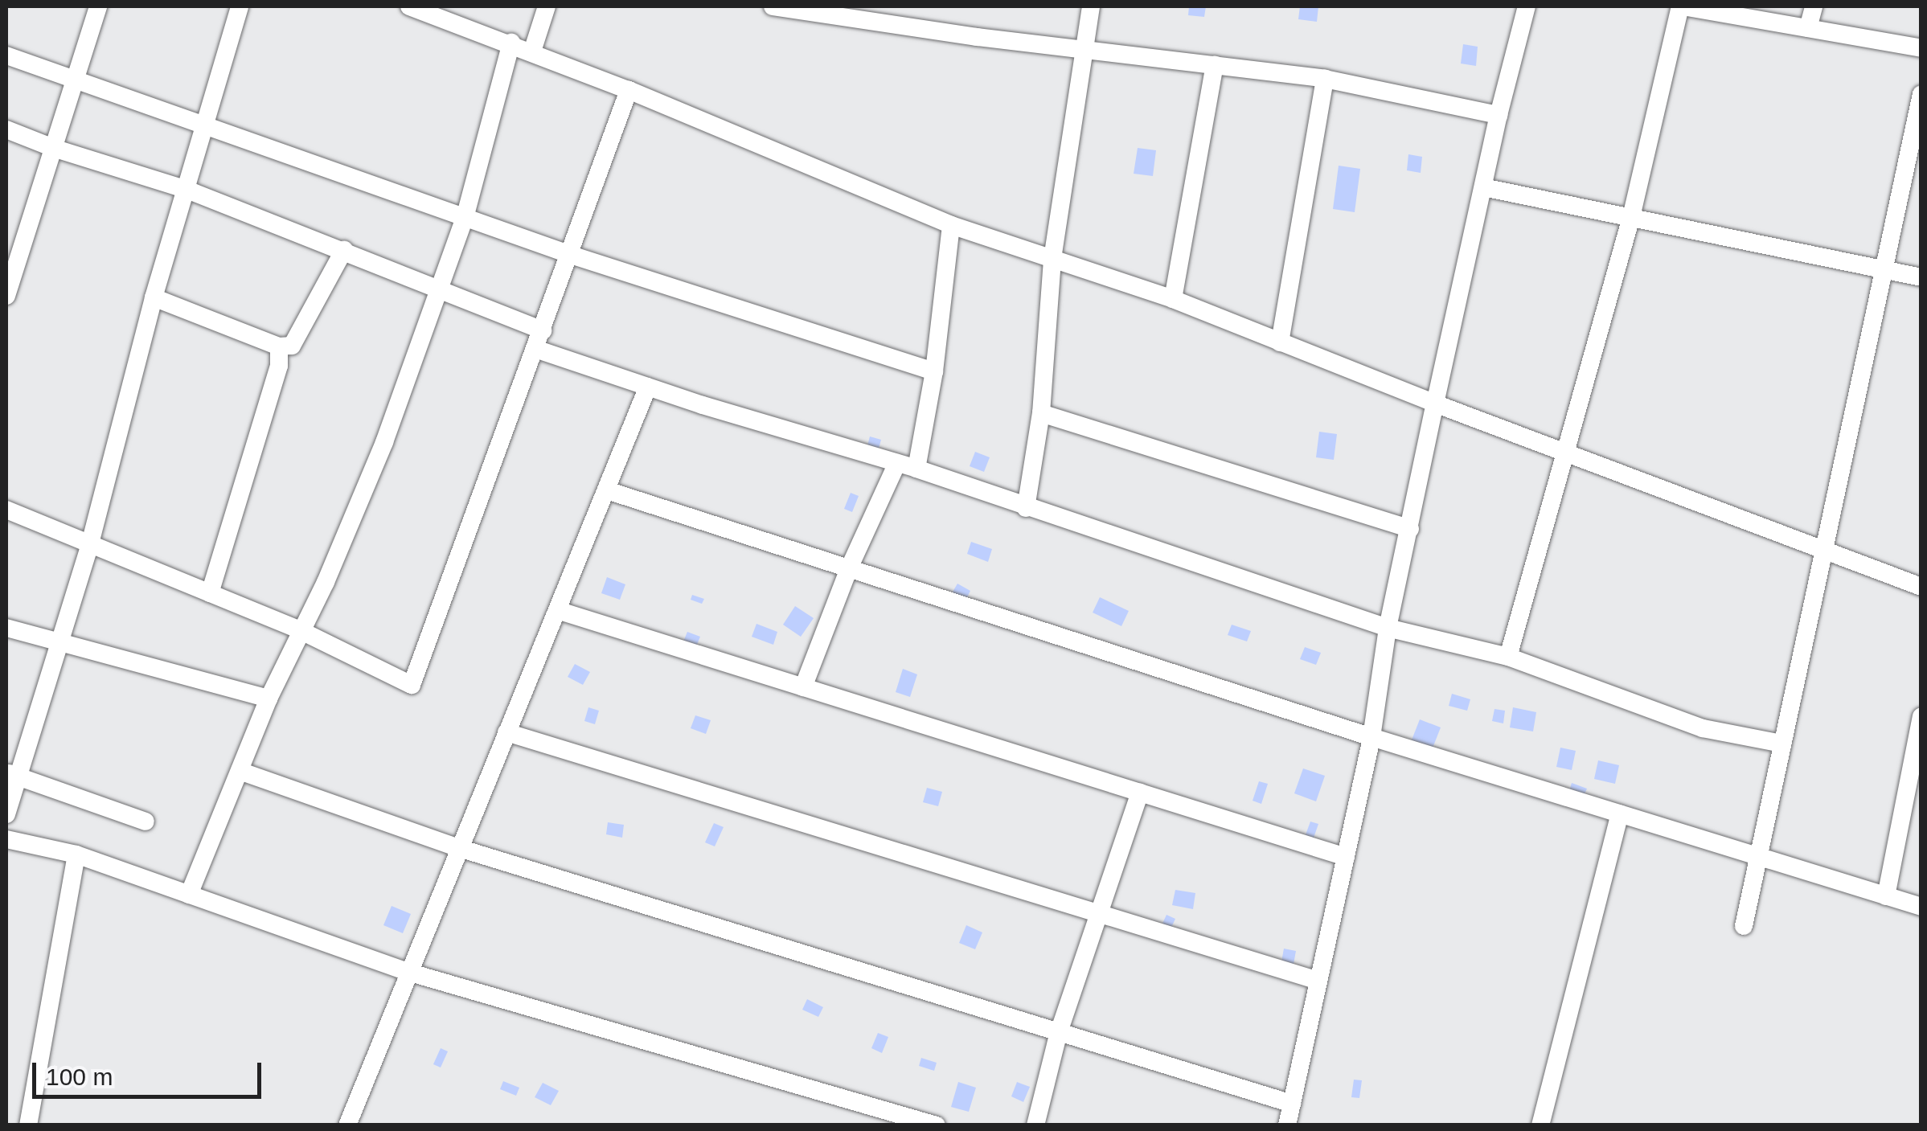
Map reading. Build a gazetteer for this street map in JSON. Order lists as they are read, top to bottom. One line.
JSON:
{"scale_bar":"100 m"}
